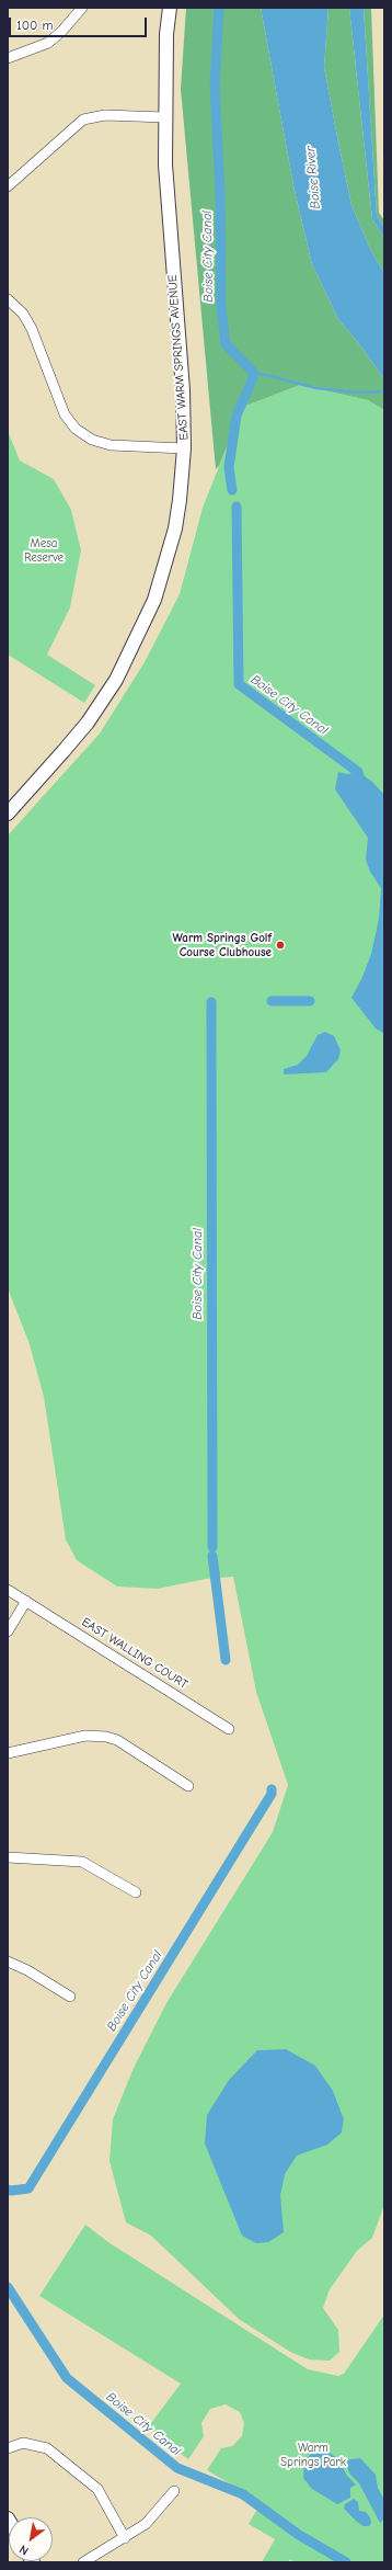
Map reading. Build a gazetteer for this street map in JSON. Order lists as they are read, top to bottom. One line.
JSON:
{"streets":{"street":["EAST WARM SPRINGS AVENUE","EAST WALLING COURT"]},"water":["Boise River","Boise City Canal"],"parks":["Mesa Reserve","Warm Springs Park"],"places":["Warm Springs Golf Course Clubhouse"],"scale_bar":"100 m","north":"bottom left"}
